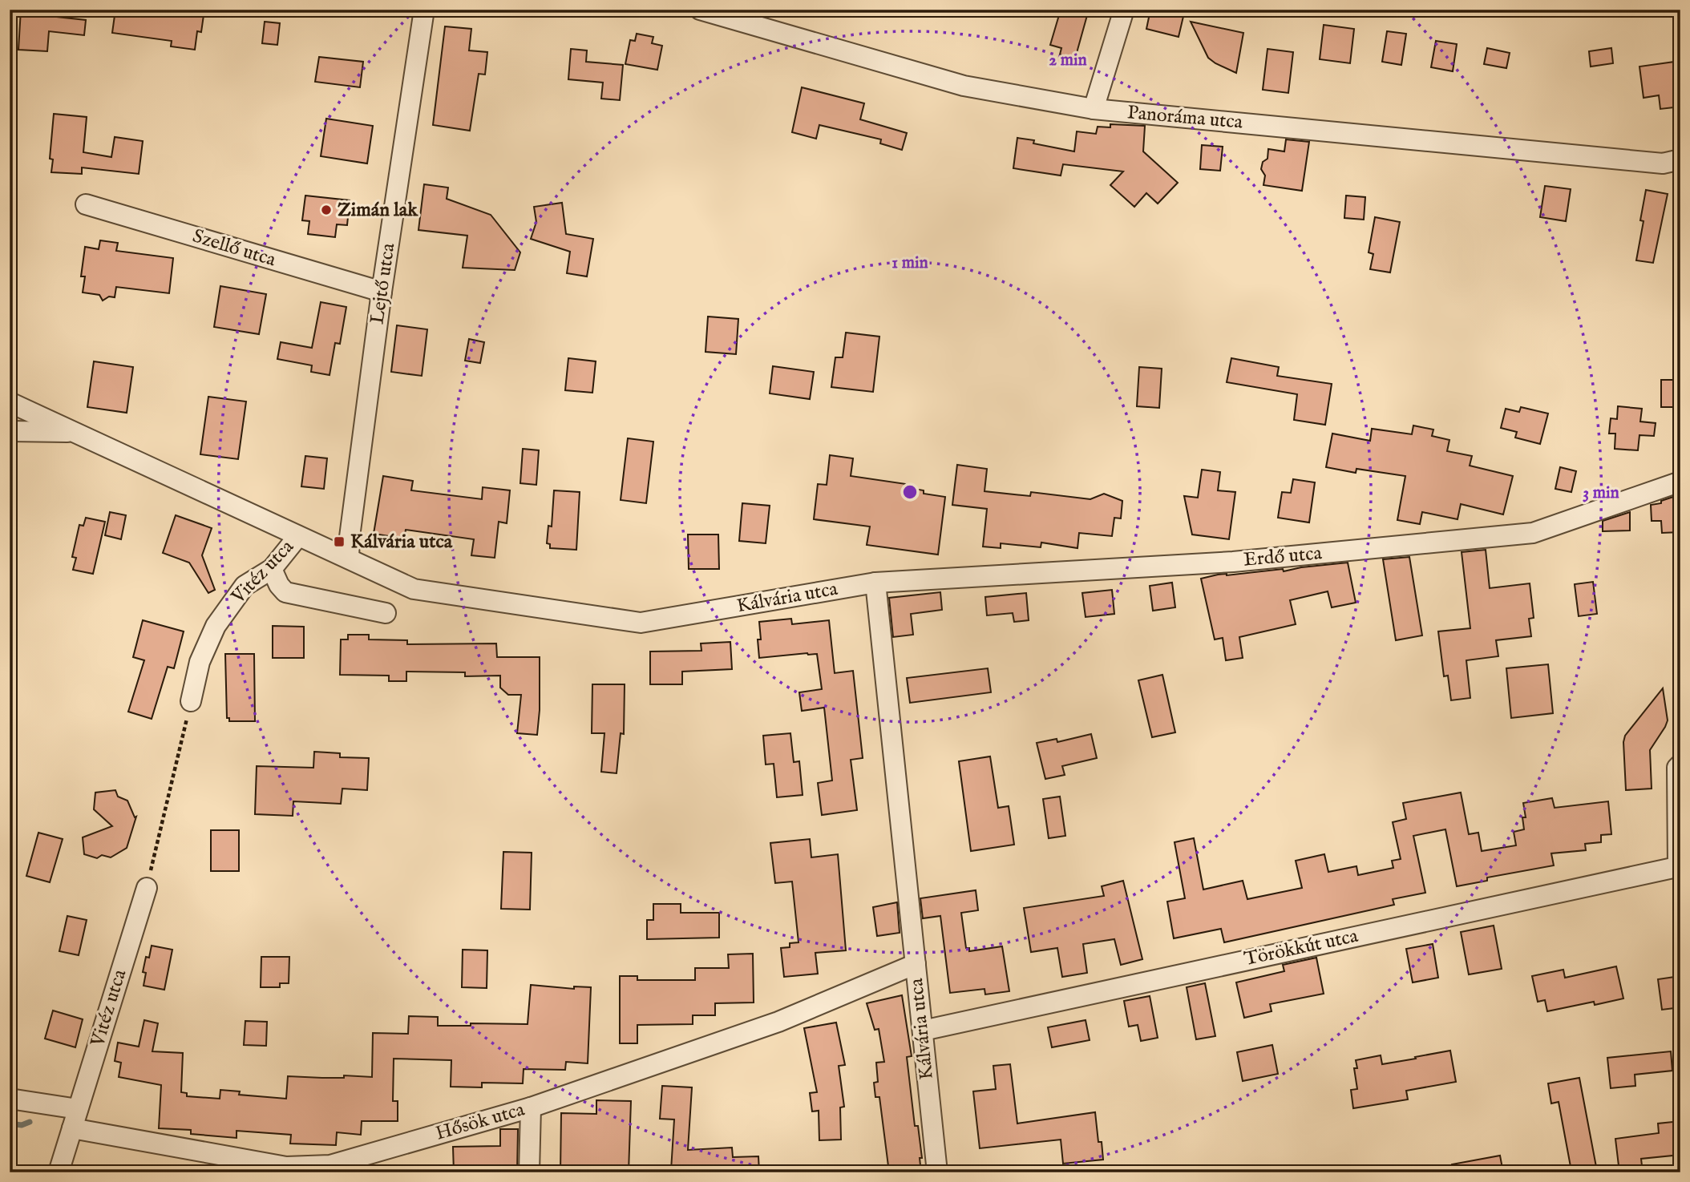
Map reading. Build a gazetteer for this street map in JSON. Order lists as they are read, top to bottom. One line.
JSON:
{"streets":{"street":["Panoráma utca","Szellő utca","Lejtő utca","Erdő utca","Vitéz utca","Kálvária utca","Törökkút utca","Hősök utca"]},"crossings":[["Szellő utca","Lejtő utca"],["Lejtő utca","Kálvária utca"],["Erdő utca","Kálvária utca"],["Vitéz utca","Kálvária utca"],["Vitéz utca","Hősök utca"],["Kálvária utca","Törökkút utca"],["Kálvária utca","Hősök utca"]],"places":{"other":["Zimán lak"],"transit":["Kálvária utca"]},"rings":["2 min","1 min","3 min"]}
